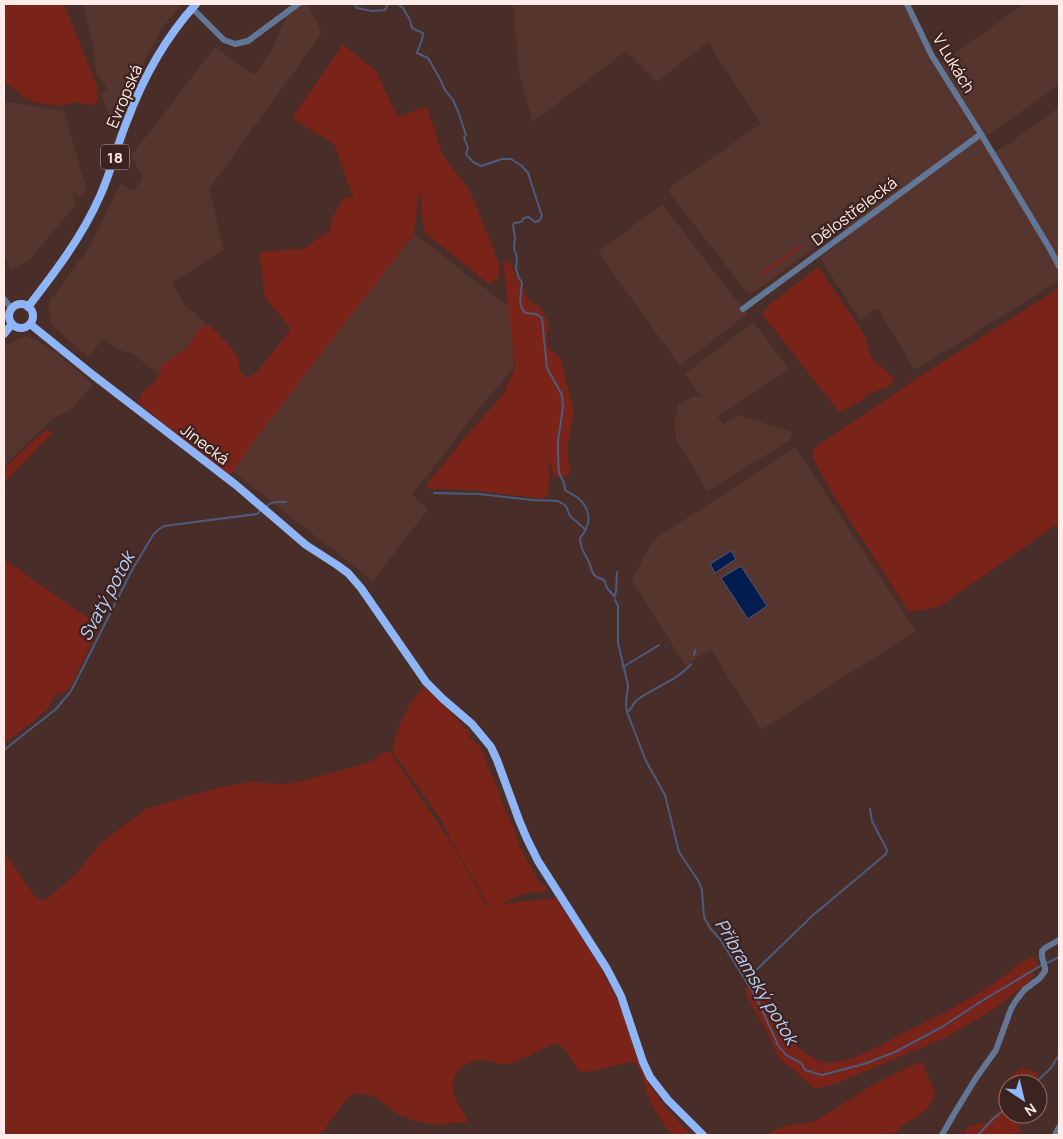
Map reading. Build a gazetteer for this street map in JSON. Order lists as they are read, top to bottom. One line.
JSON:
{"streets":{"main road":["Evropská","18","Jinecká"],"street":["V Lukách","Dělostřelecká"]},"crossings":[["V Lukách","Dělostřelecká"],["Evropská","Jinecká"]],"water":["Svatý potok","Příbramský potok"],"north":"bottom right"}
